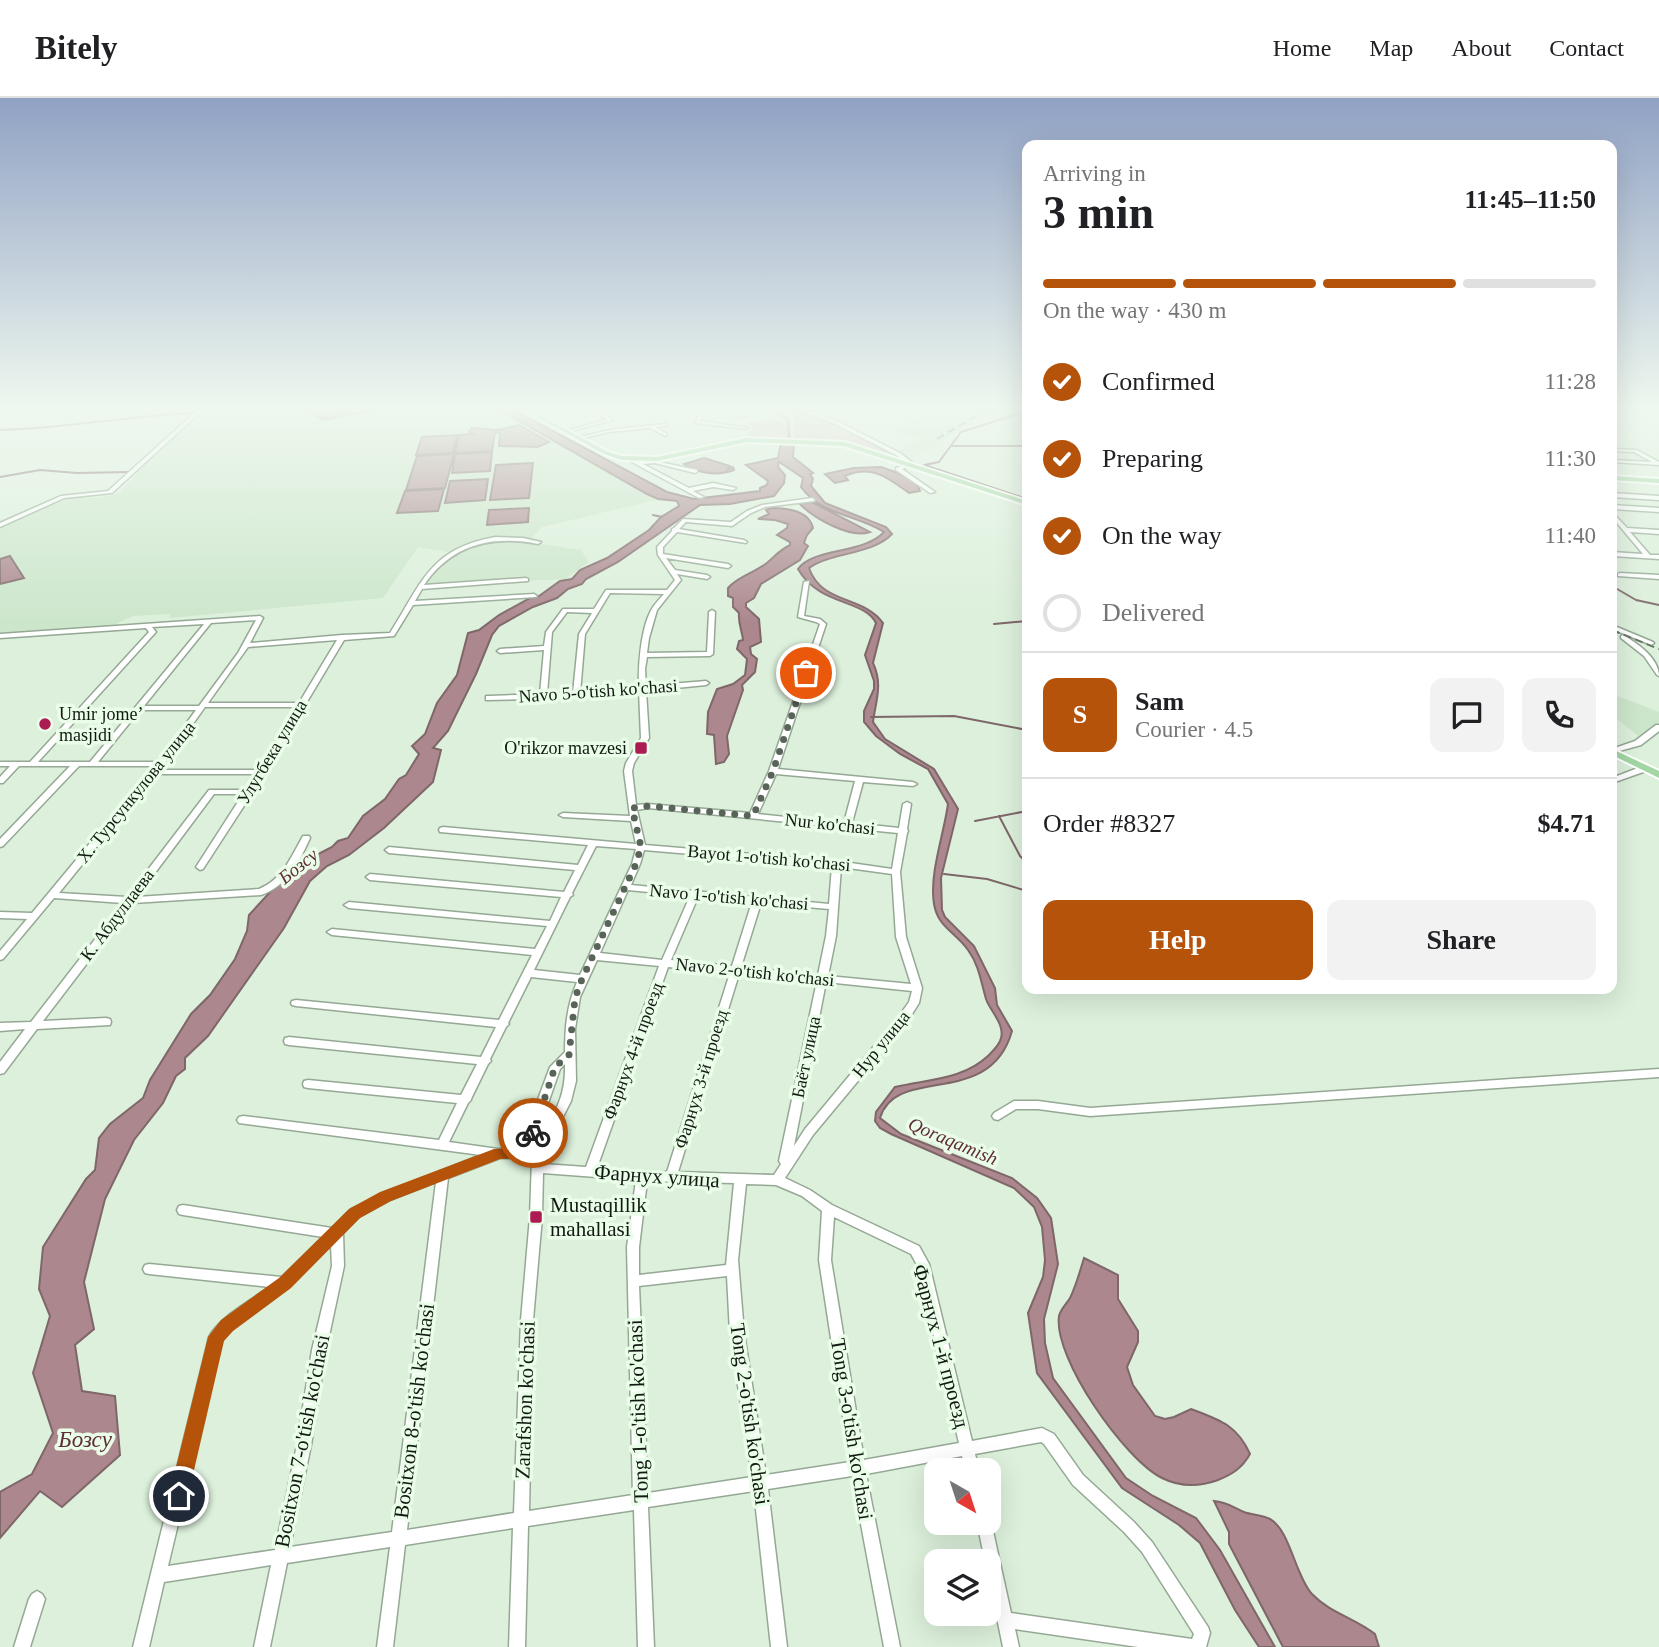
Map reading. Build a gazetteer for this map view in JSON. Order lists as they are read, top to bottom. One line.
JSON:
{"streets":{"street":["Navo 5-o'tish ko'chasi","Улугбека улица","Х. Турсункулова улица","Nur ko'chasi","Bayot 1-o'tish ko'chasi","Navo 1-o'tish ko'chasi","К. Абдуллаева","Navo 2-o'tish ko'chasi","Нур улица","Фарнух 4-й проезд","Баёт улица","Фарнух 3-й проезд","Фарнух улица","Фарнух 1-й проезд","Zarafshon ko'chasi","Bositxon 8-o'tish ko'chasi","Tong 1-o'tish ko'chasi","Tong 2-o'tish ko'chasi","Tong 3-o'tish ko'chasi","Bositxon 7-o'tish ko'chasi"]},"crossings":[["Улугбека улица","К. Абдуллаева"],["Nur ko'chasi","Нур улица"],["Bayot 1-o'tish ko'chasi","Нур улица"],["Bayot 1-o'tish ko'chasi","Баёт улица"],["Navo 1-o'tish ko'chasi","Фарнух 4-й проезд"],["Navo 1-o'tish ko'chasi","Баёт улица"],["Navo 1-o'tish ko'chasi","Фарнух 3-й проезд"],["Navo 2-o'tish ko'chasi","Нур улица"],["Navo 2-o'tish ko'chasi","Фарнух 4-й проезд"],["Navo 2-o'tish ko'chasi","Баёт улица"],["Navo 2-o'tish ko'chasi","Фарнух 3-й проезд"],["Нур улица","Баёт улица"],["Нур улица","Фарнух улица"],["Нур улица","Фарнух 1-й проезд"],["Фарнух 4-й проезд","Фарнух улица"],["Фарнух 3-й проезд","Фарнух улица"],["Фарнух улица","Фарнух 1-й проезд"],["Фарнух улица","Zarafshon ko'chasi"],["Фарнух улица","Tong 1-o'tish ko'chasi"],["Фарнух улица","Tong 2-o'tish ko'chasi"],["Фарнух 1-й проезд","Tong 3-o'tish ko'chasi"]],"water":["Бозсу","Qoraqamish"],"places":{"other":["Umir jome’ masjidi"],"transit":["O'rikzor mavzesi","Mustaqillik mahallasi"]},"north":"bottom right","page":{"header":"Bitely","nav":["Home","Map","About","Contact"],"heading":["3 min","Arriving in","11:45–11:50"],"panel":["Sam","Courier · 4.5","Order #8327","$4.71"],"bar":"On the way · 430 m","list":[["Confirmed","11:28"],["Preparing","11:30"],["On the way","11:40"],"Delivered"],"round":"S","buttons":["Help","Share"]}}
